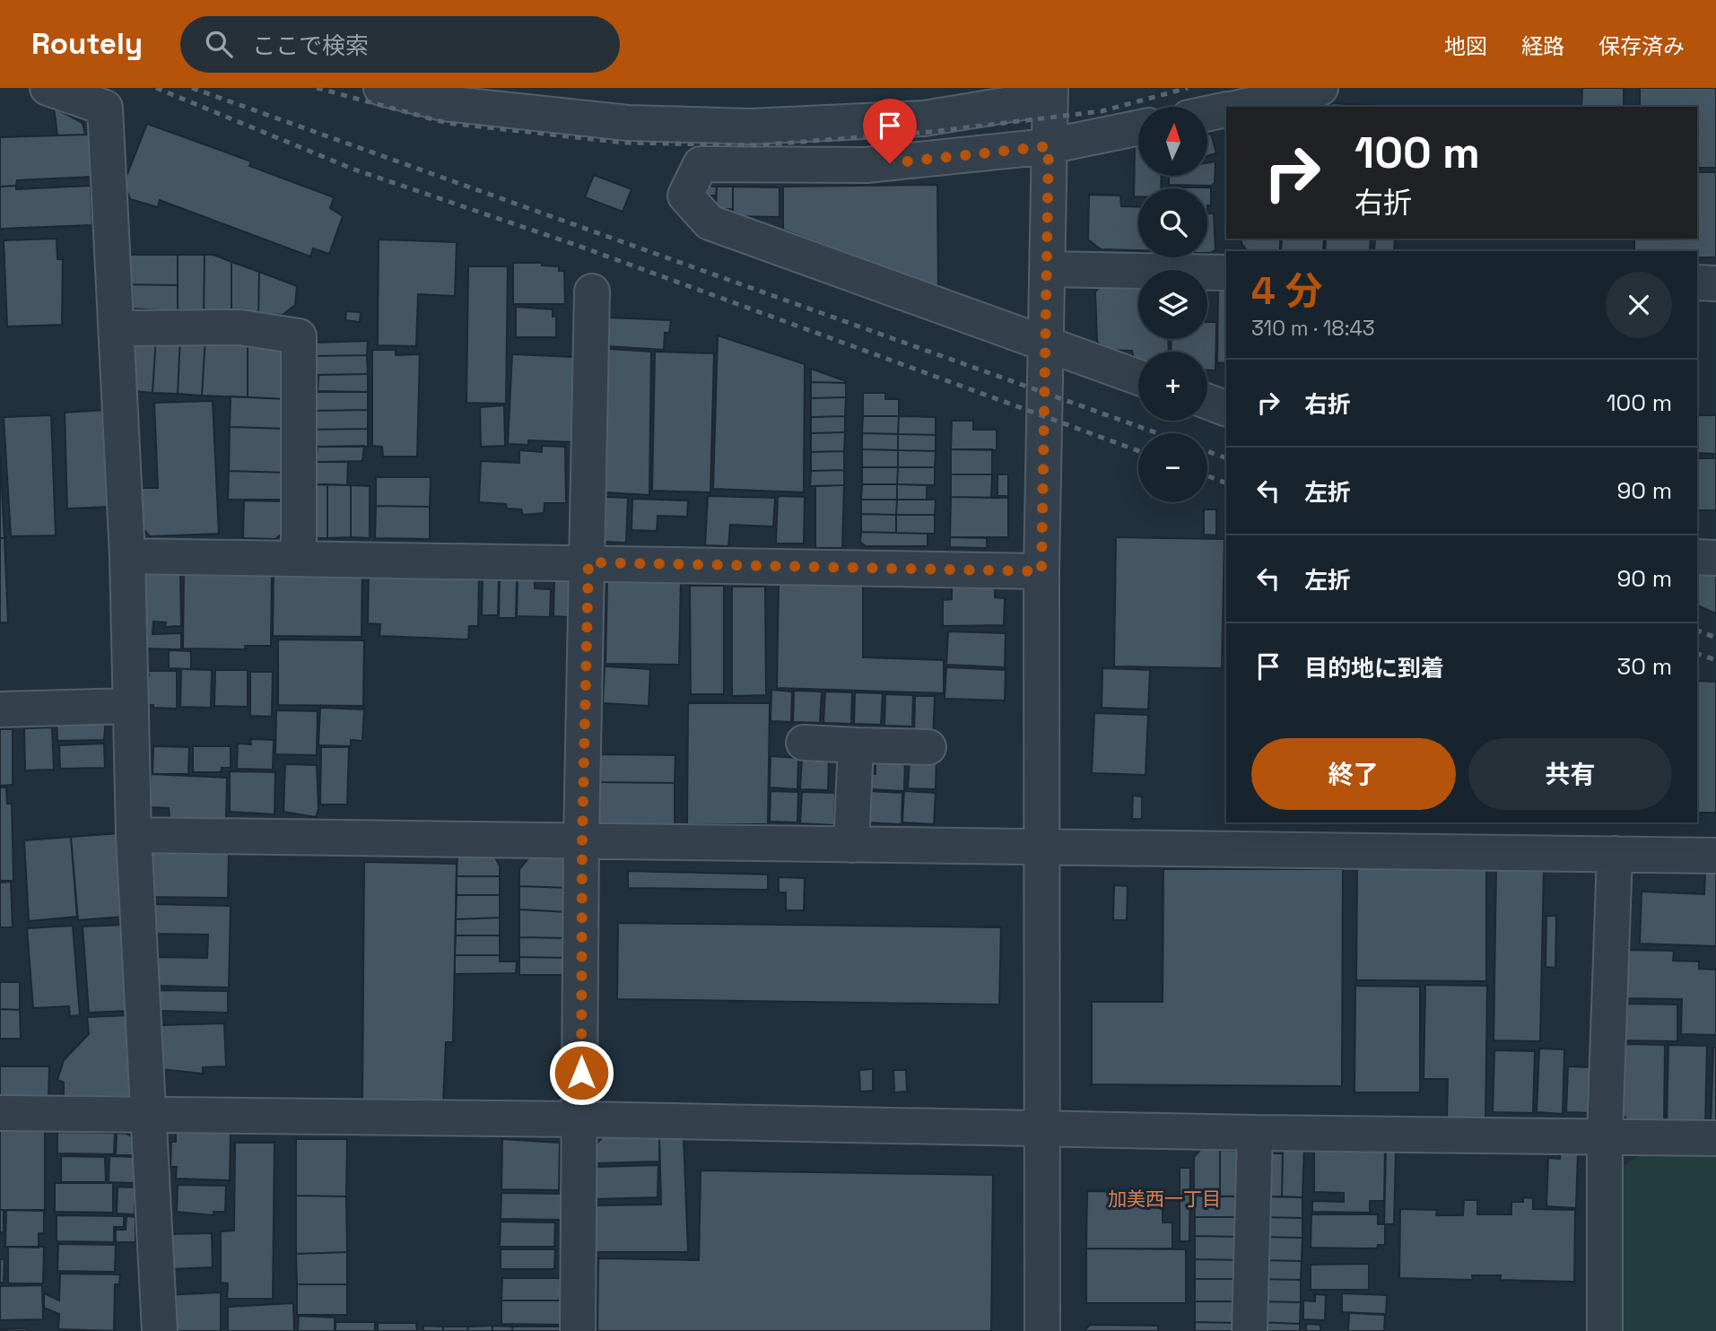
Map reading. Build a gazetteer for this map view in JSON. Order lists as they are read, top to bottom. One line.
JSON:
{"districts":["加美西一丁目"],"north":"top","page":{"header":"Routely","search":"ここで検索","nav":["地図","経路","保存済み"],"map_buttons":["+","−"],"turn":["100 m","右折"],"heading":["4 分","310 m · 18:43"],"list":[{"name":"右折","value":"100 m"},{"name":"左折","value":"90 m"},{"name":"左折","value":"90 m"},{"name":"目的地に到着","value":"30 m"}],"buttons":["終了","共有"]}}
